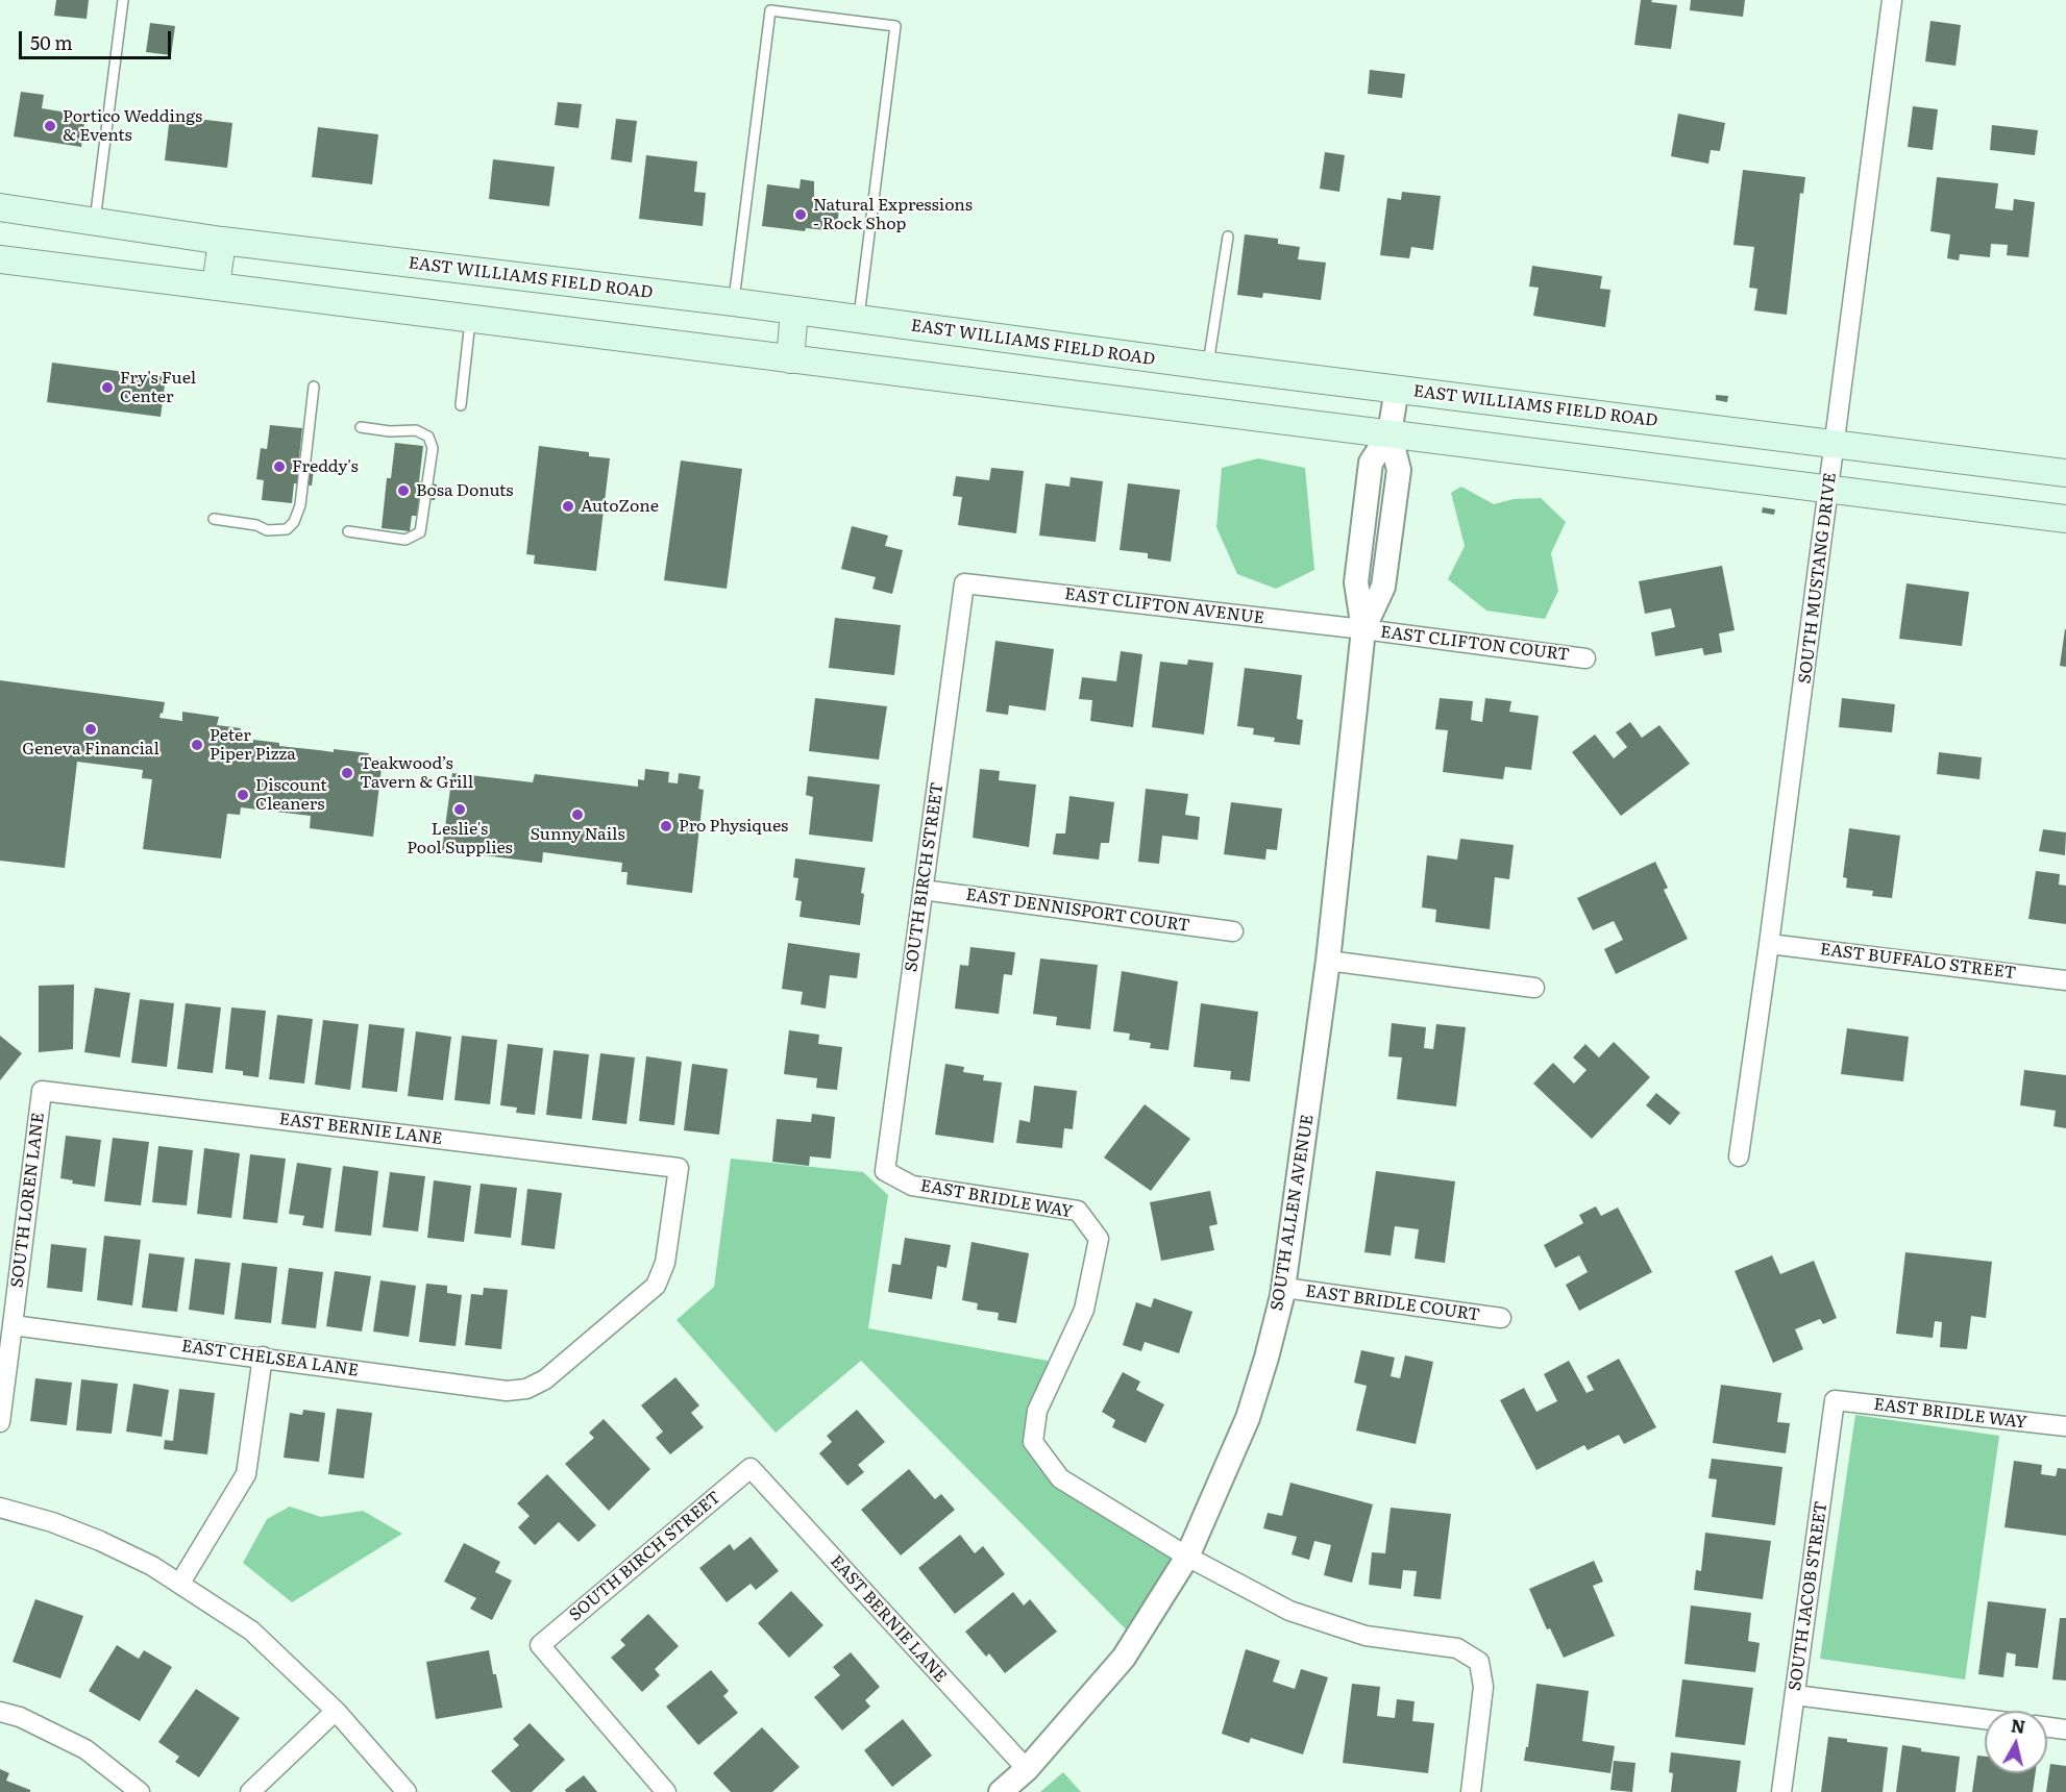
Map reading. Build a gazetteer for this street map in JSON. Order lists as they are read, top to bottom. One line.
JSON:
{"streets":{"main road":["EAST WILLIAMS FIELD ROAD"],"street":["SOUTH MUSTANG DRIVE","EAST CLIFTON AVENUE","EAST CLIFTON COURT","SOUTH BIRCH STREET","EAST DENNISPORT COURT","EAST BUFFALO STREET","EAST BERNIE LANE","EAST BRIDLE WAY","SOUTH LOREN LANE","SOUTH ALLEN AVENUE","EAST BRIDLE COURT","EAST CHELSEA LANE","SOUTH JACOB STREET"]},"crossings":[["EAST WILLIAMS FIELD ROAD","SOUTH MUSTANG DRIVE"],["EAST WILLIAMS FIELD ROAD","SOUTH ALLEN AVENUE"],["SOUTH MUSTANG DRIVE","EAST BUFFALO STREET"],["EAST CLIFTON AVENUE","EAST CLIFTON COURT"],["EAST CLIFTON AVENUE","SOUTH BIRCH STREET"],["EAST CLIFTON AVENUE","SOUTH ALLEN AVENUE"],["EAST CLIFTON COURT","SOUTH ALLEN AVENUE"],["SOUTH BIRCH STREET","EAST DENNISPORT COURT"],["SOUTH BIRCH STREET","EAST BERNIE LANE"],["SOUTH BIRCH STREET","EAST BRIDLE WAY"],["EAST BERNIE LANE","SOUTH LOREN LANE"],["EAST BERNIE LANE","SOUTH ALLEN AVENUE"],["EAST BERNIE LANE","EAST CHELSEA LANE"],["EAST BRIDLE WAY","SOUTH ALLEN AVENUE"],["EAST BRIDLE WAY","SOUTH JACOB STREET"],["SOUTH LOREN LANE","EAST CHELSEA LANE"],["SOUTH ALLEN AVENUE","EAST BRIDLE COURT"]],"places":["Portico Weddings & Events","Natural Expressions - Rock Shop","Fry's Fuel Center","Freddy's","Bosa Donuts","AutoZone","Geneva Financial","Peter Piper Pizza","Teakwood’s Tavern & Grill","Discount Cleaners","Leslie's Pool Supplies","Sunny Nails","Pro Physiques"],"scale_bar":"50 m","north":"top"}
